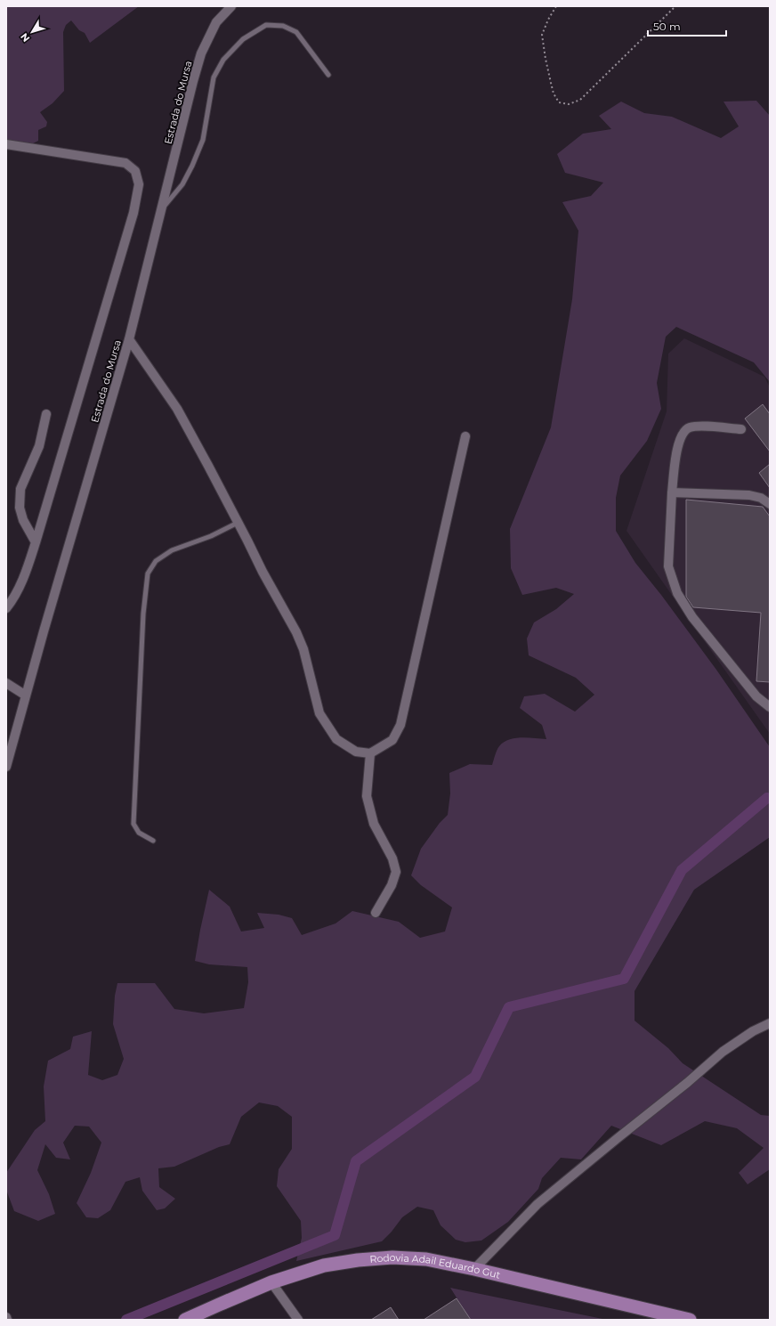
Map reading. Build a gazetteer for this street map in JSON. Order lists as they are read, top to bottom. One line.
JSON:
{"streets":{"main road":["Rodovia Adail Eduardo Gut"],"street":["Estrada do Mursa"]},"scale_bar":"50 m","north":"bottom left"}
